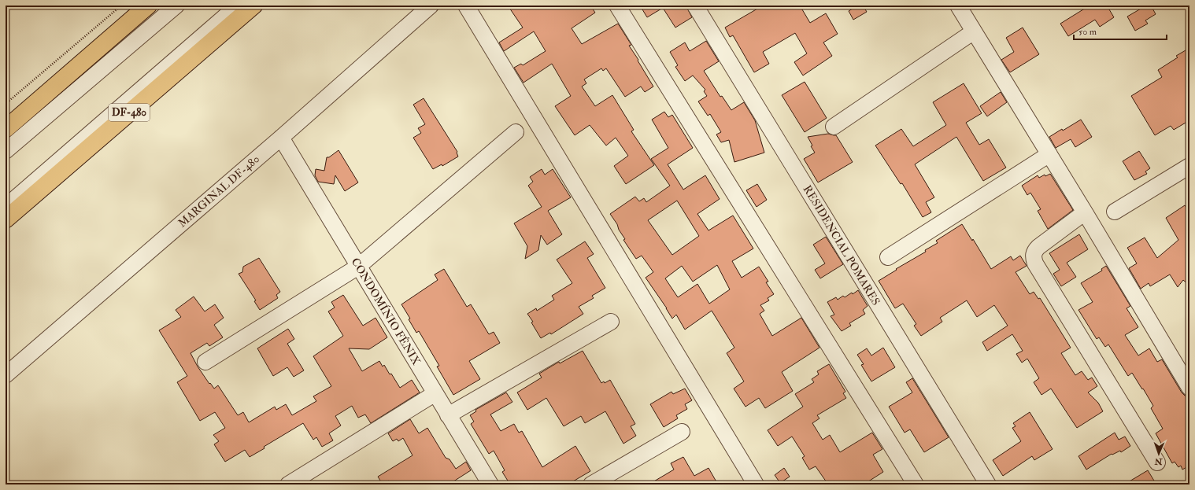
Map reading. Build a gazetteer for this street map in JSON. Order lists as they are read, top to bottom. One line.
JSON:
{"streets":{"main road":["DF-480"],"street":["MARGINAL DF-480","RESIDENCIAL POMARES","CONDOMÍNIO FÊNIX"]},"crossings":[["MARGINAL DF-480","CONDOMÍNIO FÊNIX"]],"scale_bar":"50 m","north":"bottom"}
